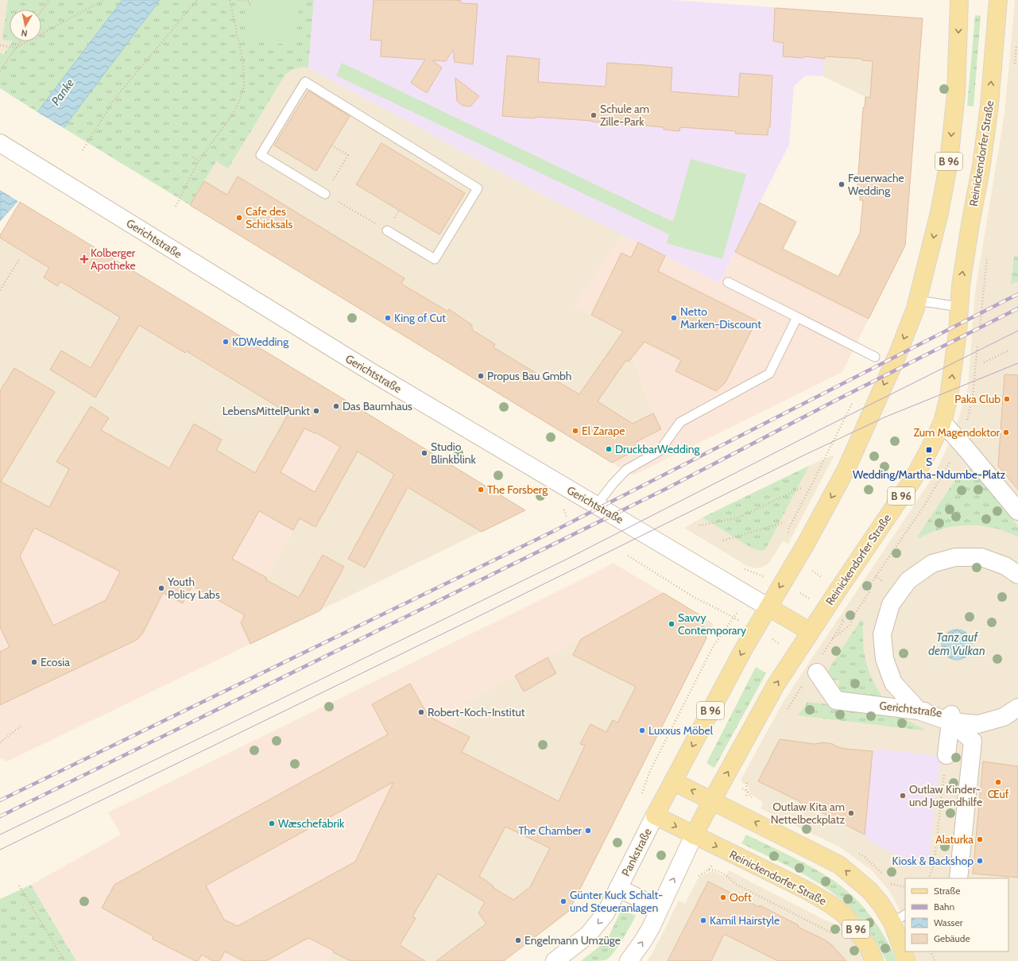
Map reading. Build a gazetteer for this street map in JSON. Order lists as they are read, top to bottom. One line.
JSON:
{"streets":{"main road":["Reinickendorfer Straße","B 96"],"street":["Gerichtstraße","Pankstraße"]},"crossings":[["Reinickendorfer Straße","B 96"],["Reinickendorfer Straße","Pankstraße"],["B 96","Gerichtstraße"],["B 96","Pankstraße"]],"water":["Panke","Tanz auf dem Vulkan"],"places":{"other":["Schule am Zille-Park","Feuerwache Wedding","Cafe des Schicksals","King of Cut","Netto Marken-Discount","KDWedding","Propus Bau Gmbh","Paka Club","Das Baumhaus","LebensMittelPunkt","El Zarape","Zum Magendoktor","DruckbarWedding","Studio Blinkblink","The Forsberg","Youth Policy Labs","Savvy Contemporary","Ecosia","Robert-Koch-Institut","Luxxus Möbel","Œuf","Outlaw Kinder- und Jugendhilfe","Outlaw Kita am Nettelbeckplatz","Wæschefabrik","The Chamber","Alaturka","Kiosk & Backshop","Ooft","Günter Kuck Schalt- und Steueranlagen","Kamil Hairstyle","Engelmann Umzüge"],"health":["Kolberger Apotheke"],"transit":["S Wedding/Martha-Ndumbe-Platz"]},"legend":["Straße","Bahn","Wasser","Gebäude"],"north":"bottom"}
